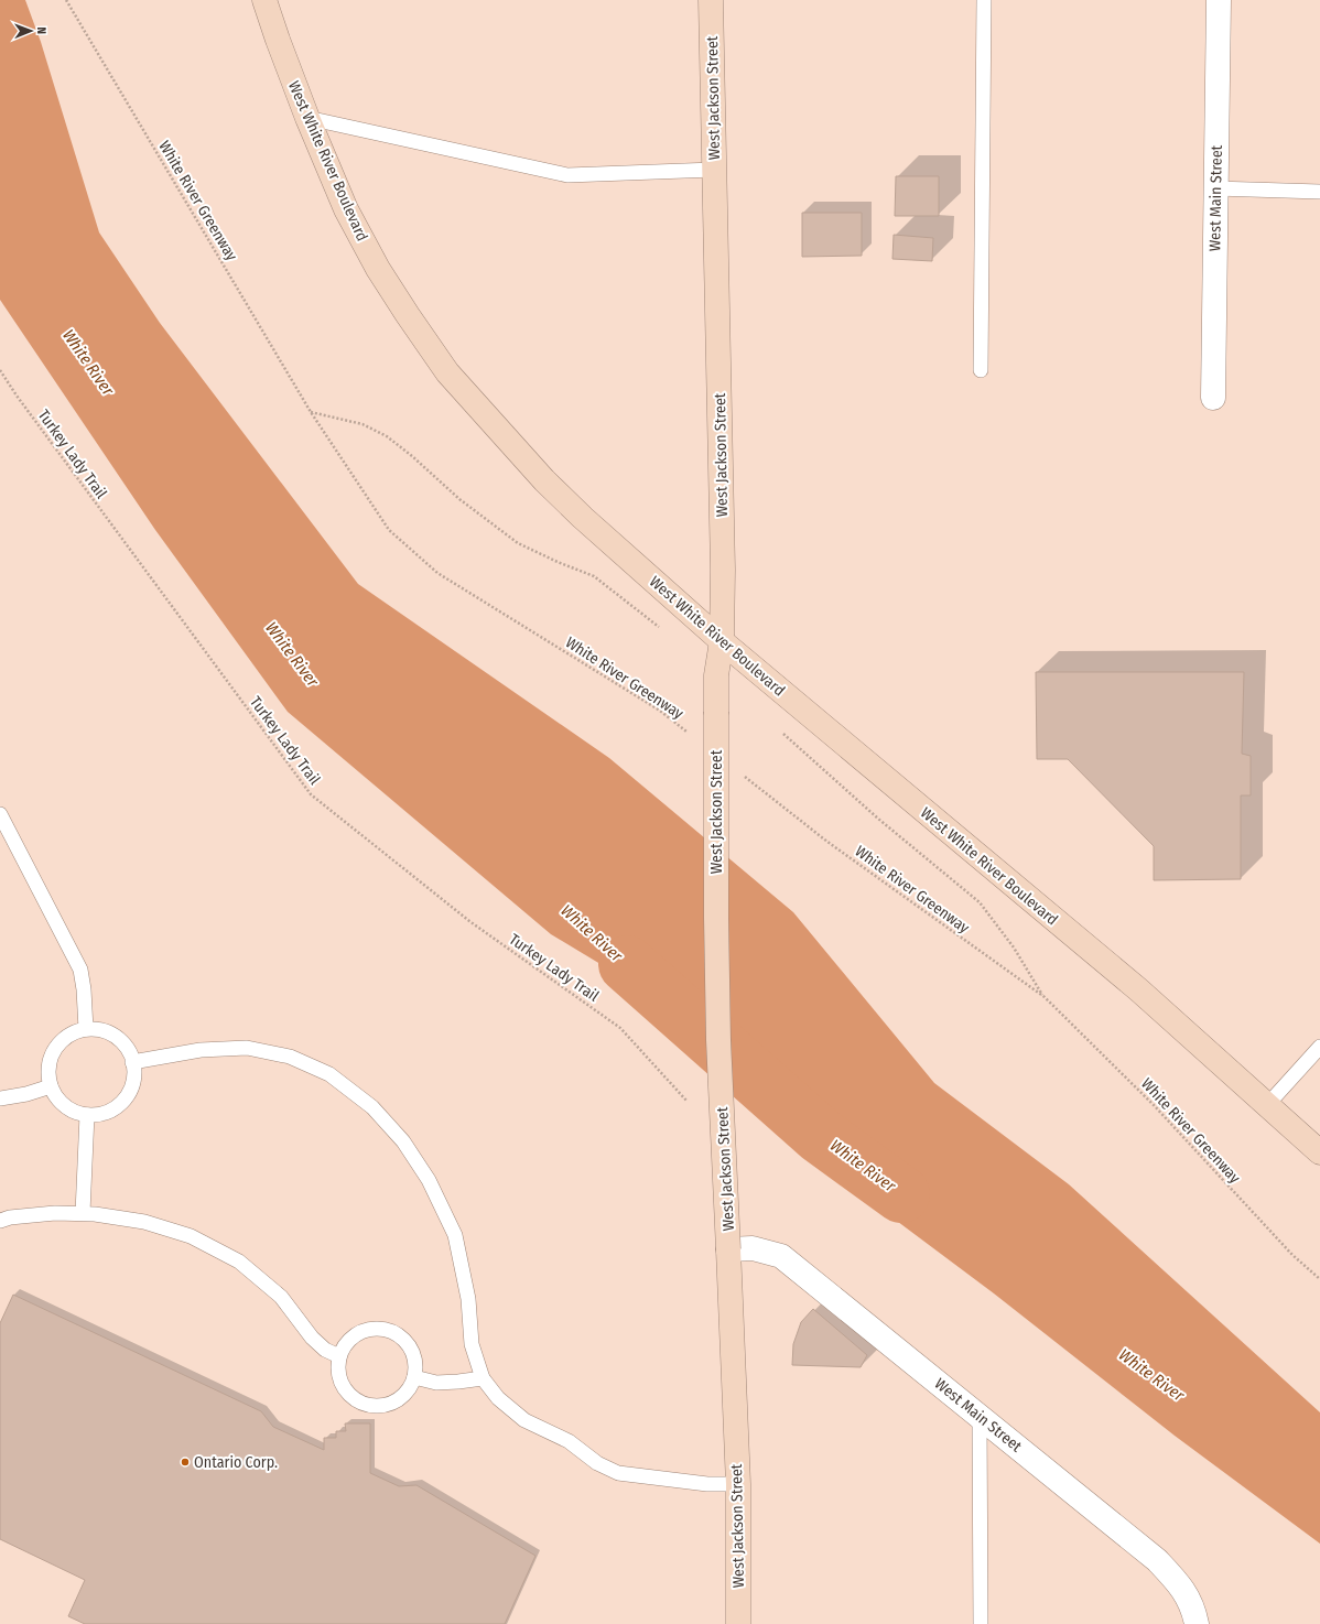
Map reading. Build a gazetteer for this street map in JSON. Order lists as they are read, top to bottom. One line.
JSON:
{"streets":{"main road":["West Jackson Street","West White River Boulevard"],"street":["West Main Street"],"path":["White River Greenway","Turkey Lady Trail"]},"crossings":[["West Jackson Street","West White River Boulevard"],["West Jackson Street","West Main Street"]],"water":["White River"],"places":["Ontario Corp."],"north":"right"}
